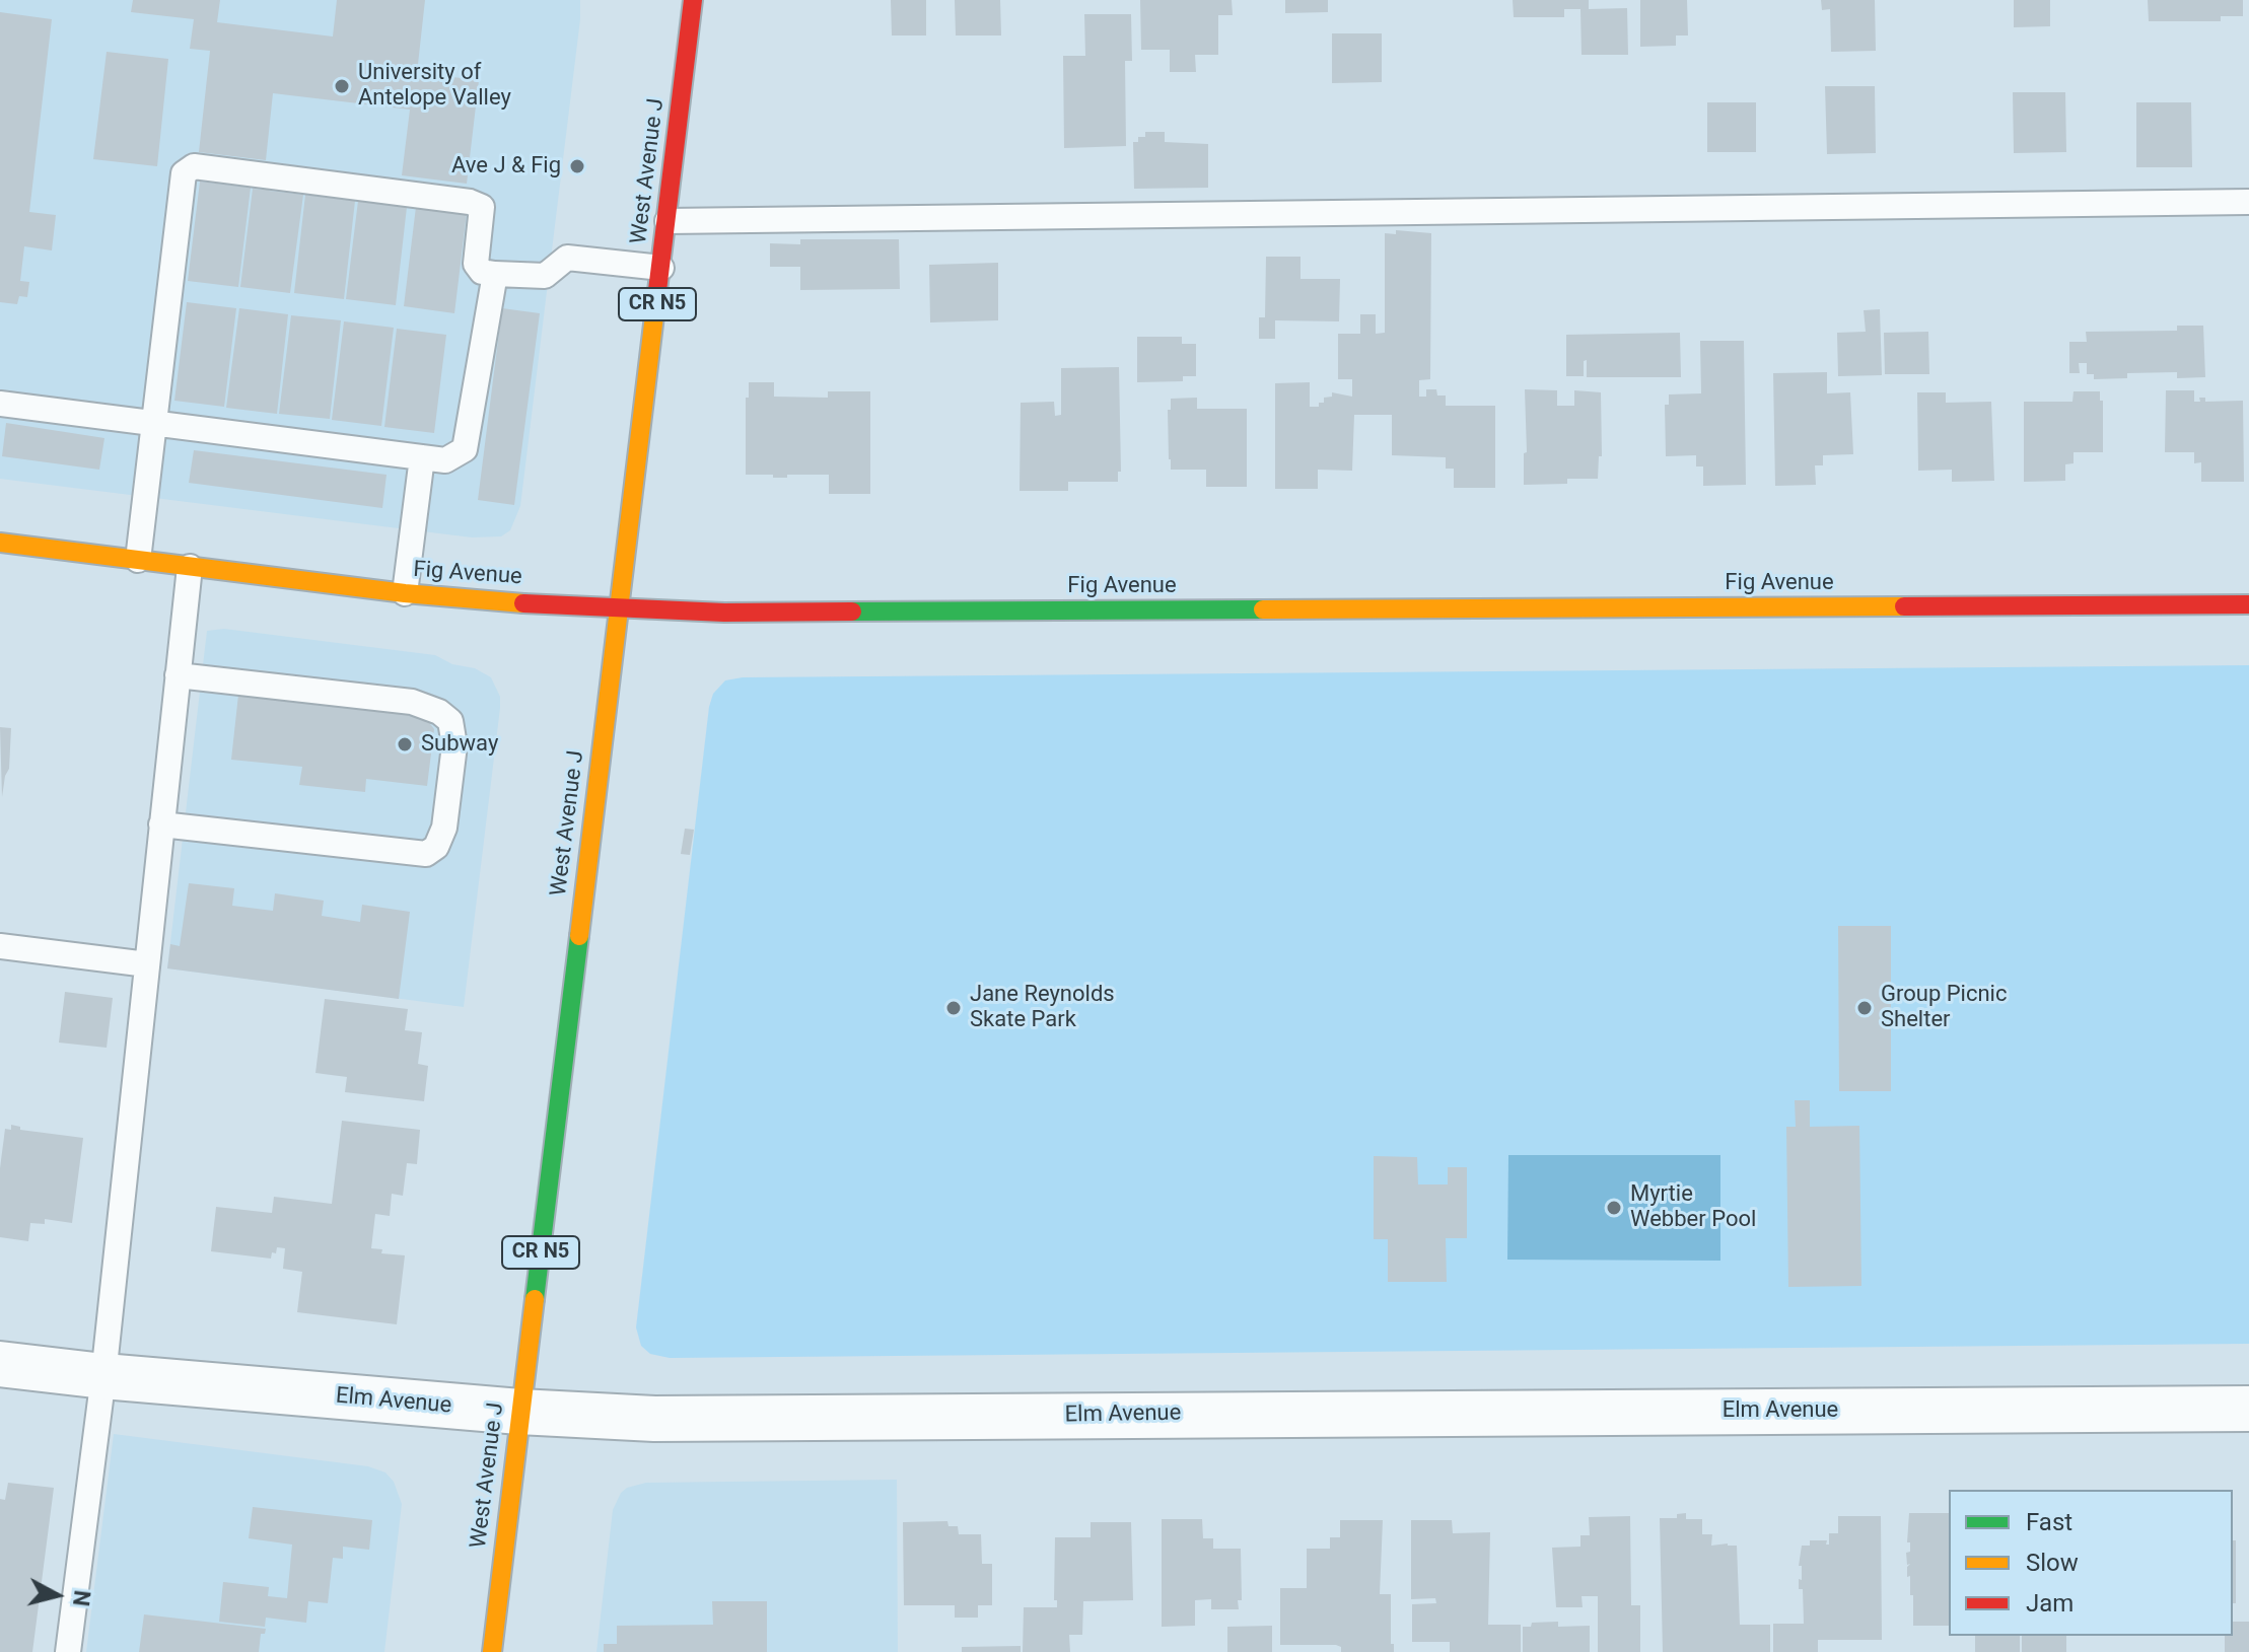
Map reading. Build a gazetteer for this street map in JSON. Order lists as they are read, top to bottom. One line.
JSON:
{"streets":{"street":["West Avenue J","CR N5","Fig Avenue","Elm Avenue"]},"crossings":[["West Avenue J","Fig Avenue"],["West Avenue J","Elm Avenue"]],"places":["University of Antelope Valley","Ave J & Fig","Subway","Jane Reynolds Skate Park","Group Picnic Shelter","Myrtie Webber Pool"],"legend":["Fast","Slow","Jam"],"north":"right"}
